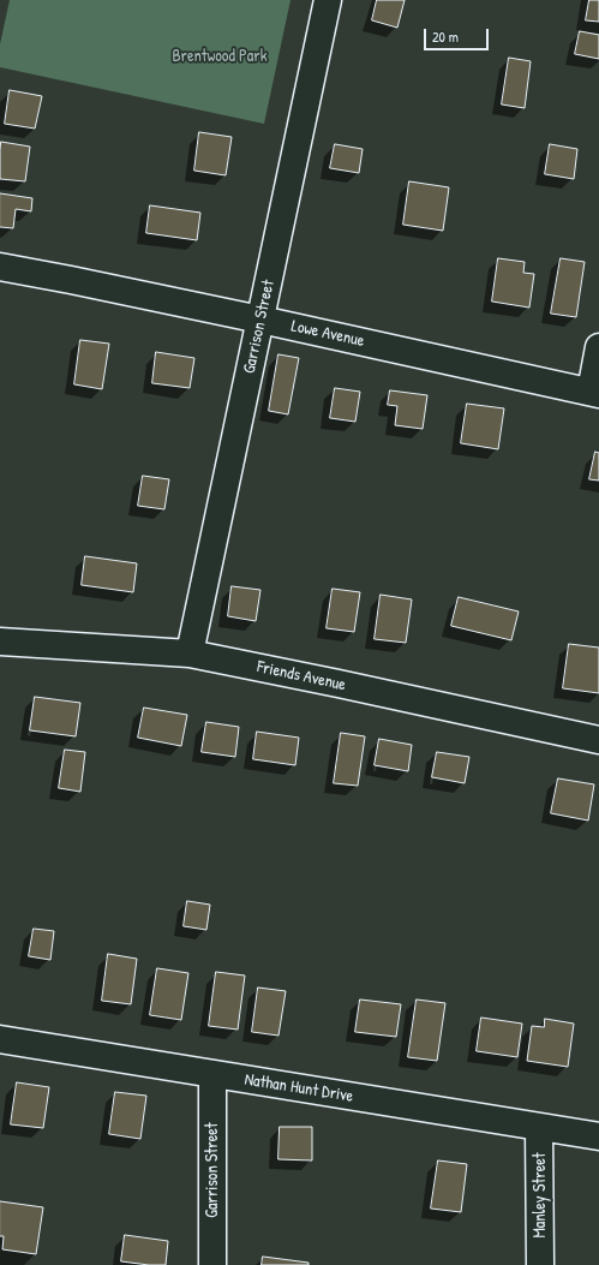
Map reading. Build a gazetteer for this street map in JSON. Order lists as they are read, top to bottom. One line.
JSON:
{"streets":{"street":["Garrison Street","Lowe Avenue","Friends Avenue","Nathan Hunt Drive","Manley Street"]},"crossings":[["Garrison Street","Lowe Avenue"],["Garrison Street","Friends Avenue"],["Garrison Street","Nathan Hunt Drive"],["Nathan Hunt Drive","Manley Street"]],"parks":["Brentwood Park"],"scale_bar":"20 m"}
